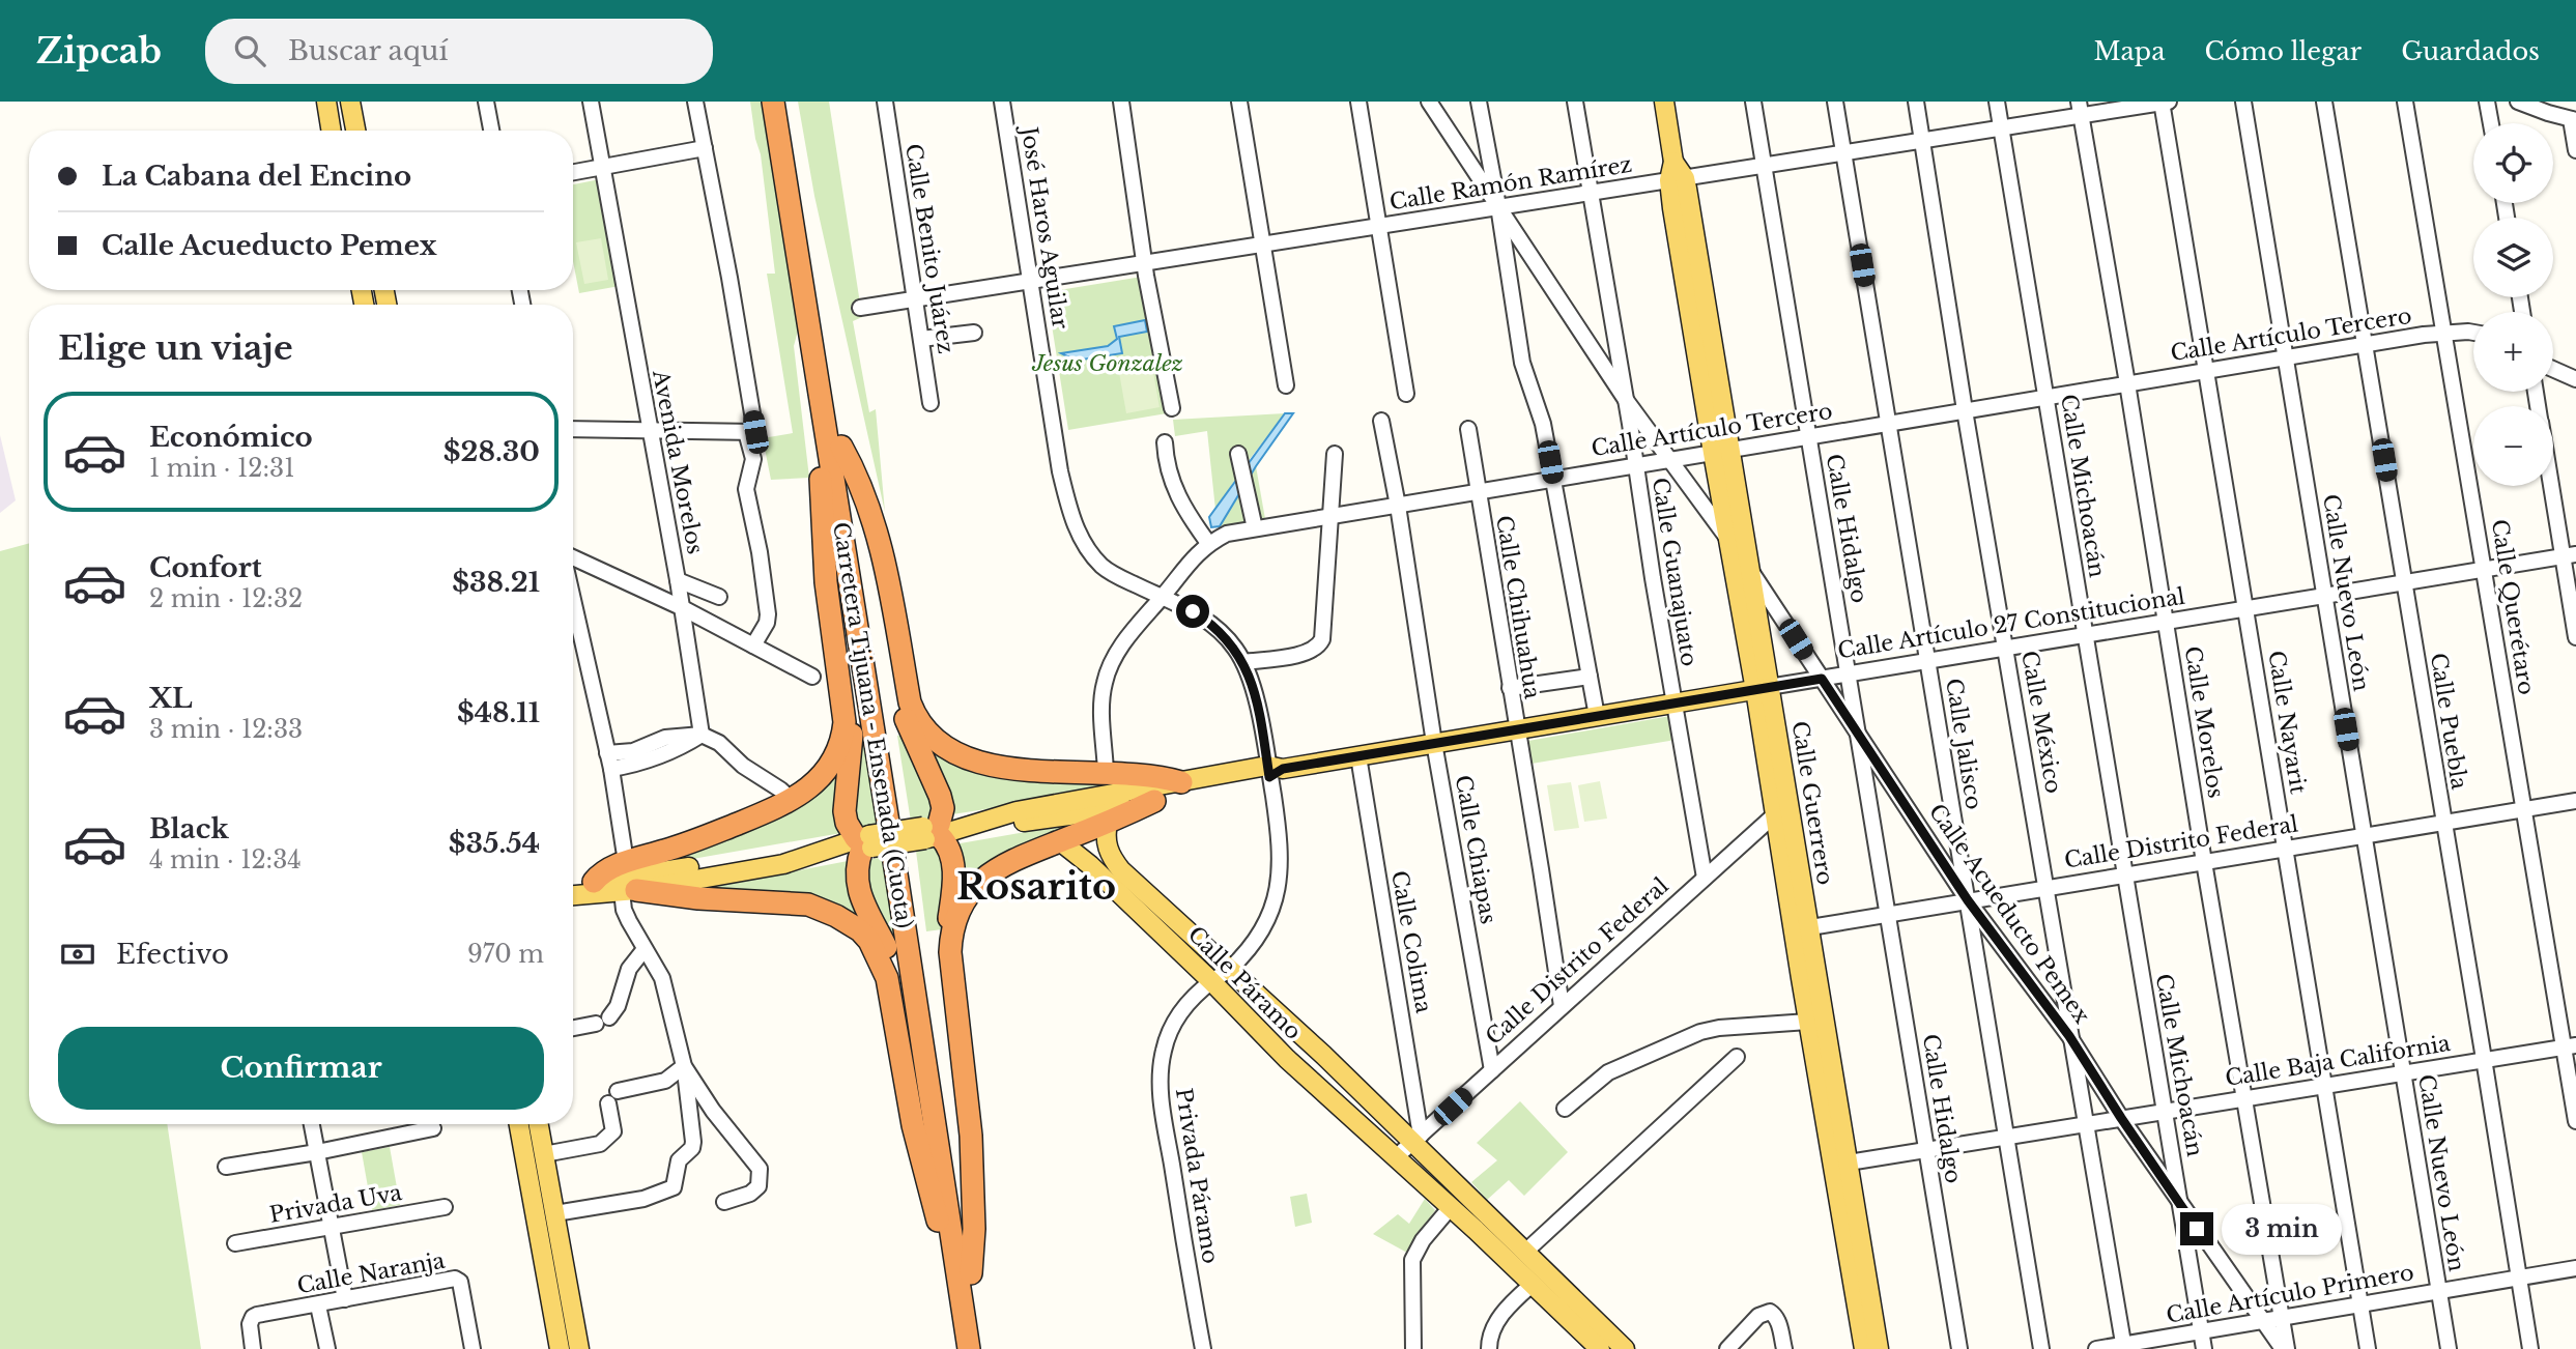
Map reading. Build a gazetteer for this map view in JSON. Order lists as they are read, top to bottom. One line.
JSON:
{"streets":{"highway":["Carretera Tijuana - Ensenada (Cuota)"],"main road":["Calle Artículo 27 Constitucional","Calle Guerrero","Calle Páramo"],"street":["Calle Ramón Ramírez","José Haros Aguilar","Calle Benito Juárez","Calle Artículo Tercero","Avenida Morelos","Calle Michoacán","Calle Hidalgo","Calle Guanajuato","Calle Nuevo León","Calle Chihuahua","Calle Querétaro","Calle Puebla","Calle México","Calle Morelos","Calle Nayarit","Calle Jalisco","Calle Distrito Federal","Calle Chiapas","Calle Acueducto Pemex","Calle Colima","Calle Baja California","Privada Páramo","Privada Uva","Calle Naranja","Calle Artículo Primero"]},"crossings":[["Calle Ramón Ramírez","José Haros Aguilar"],["Calle Ramón Ramírez","Calle Benito Juárez"],["Calle Ramón Ramírez","Calle Michoacán"],["Calle Ramón Ramírez","Calle Hidalgo"],["Calle Ramón Ramírez","Calle Guanajuato"],["Calle Ramón Ramírez","Calle México"],["Calle Ramón Ramírez","Calle Morelos"],["Calle Ramón Ramírez","Calle Nayarit"],["Calle Ramón Ramírez","Calle Jalisco"],["Calle Ramón Ramírez","Calle Guerrero"],["José Haros Aguilar","Calle Artículo Tercero"],["José Haros Aguilar","Calle Artículo 27 Constitucional"],["José Haros Aguilar","Calle Páramo"],["José Haros Aguilar","Privada Páramo"],["Calle Artículo Tercero","Calle Michoacán"],["Calle Artículo Tercero","Calle Hidalgo"],["Calle Artículo Tercero","Calle Guanajuato"],["Calle Artículo Tercero","Calle Nuevo León"],["Calle Artículo Tercero","Calle Chihuahua"],["Calle Artículo Tercero","Calle Querétaro"],["Calle Artículo Tercero","Calle Puebla"],["Calle Artículo Tercero","Calle México"],["Calle Artículo Tercero","Calle Morelos"],["Calle Artículo Tercero","Calle Nayarit"],["Calle Artículo Tercero","Calle Jalisco"],["Calle Artículo Tercero","Calle Guerrero"],["Calle Artículo Tercero","Calle Chiapas"],["Calle Michoacán","Calle Artículo 27 Constitucional"],["Calle Michoacán","Calle Distrito Federal"],["Calle Michoacán","Calle Acueducto Pemex"],["Calle Michoacán","Calle Baja California"],["Calle Michoacán","Calle Artículo Primero"],["Calle Hidalgo","Calle Artículo 27 Constitucional"],["Calle Hidalgo","Calle Distrito Federal"],["Calle Hidalgo","Calle Acueducto Pemex"],["Calle Hidalgo","Calle Baja California"],["Calle Guanajuato","Calle Artículo 27 Constitucional"],["Calle Guanajuato","Calle Distrito Federal"],["Calle Nuevo León","Calle Artículo 27 Constitucional"],["Calle Nuevo León","Calle Distrito Federal"],["Calle Nuevo León","Calle Baja California"],["Calle Nuevo León","Calle Artículo Primero"],["Calle Chihuahua","Calle Artículo 27 Constitucional"],["Calle Chihuahua","Calle Distrito Federal"],["Calle Querétaro","Calle Artículo 27 Constitucional"],["Calle Querétaro","Calle Distrito Federal"],["Calle Querétaro","Calle Baja California"],["Calle Artículo 27 Constitucional","Calle Puebla"],["Calle Artículo 27 Constitucional","Calle México"],["Calle Artículo 27 Constitucional","Calle Morelos"],["Calle Artículo 27 Constitucional","Calle Nayarit"],["Calle Artículo 27 Constitucional","Calle Jalisco"],["Calle Artículo 27 Constitucional","Calle Guerrero"],["Calle Artículo 27 Constitucional","Calle Chiapas"],["Calle Artículo 27 Constitucional","Calle Acueducto Pemex"],["Calle Artículo 27 Constitucional","Calle Colima"],["Calle Puebla","Calle Distrito Federal"],["Calle Puebla","Calle Baja California"],["Calle Puebla","Calle Artículo Primero"],["Calle México","Calle Distrito Federal"],["Calle México","Calle Acueducto Pemex"],["Calle México","Calle Baja California"],["Calle México","Calle Artículo Primero"],["Calle Morelos","Calle Distrito Federal"],["Calle Morelos","Calle Acueducto Pemex"],["Calle Morelos","Calle Baja California"],["Calle Morelos","Calle Artículo Primero"],["Calle Nayarit","Calle Distrito Federal"],["Calle Nayarit","Calle Baja California"],["Calle Nayarit","Calle Artículo Primero"],["Calle Jalisco","Calle Distrito Federal"],["Calle Jalisco","Calle Acueducto Pemex"],["Calle Jalisco","Calle Baja California"],["Calle Guerrero","Calle Distrito Federal"],["Calle Guerrero","Calle Acueducto Pemex"],["Calle Guerrero","Calle Baja California"],["Calle Distrito Federal","Calle Chiapas"],["Calle Distrito Federal","Calle Acueducto Pemex"],["Calle Distrito Federal","Calle Colima"],["Calle Distrito Federal","Calle Páramo"],["Calle Acueducto Pemex","Calle Baja California"],["Calle Acueducto Pemex","Calle Artículo Primero"],["Calle Colima","Calle Páramo"],["Calle Páramo","Privada Páramo"]],"districts":["Rosarito"],"parks":["Jesus Gonzalez"],"page":{"header":"Zipcab","search":"Buscar aquí","nav":["Mapa","Cómo llegar","Guardados"],"map_buttons":["+","−"],"banner":["La Cabana del Encino","Calle Acueducto Pemex"],"heading":"Elige un viaje","list":[{"name":"Económico","note":"1 min · 12:31","value":"$28.30"},{"name":"Confort","note":"2 min · 12:32","value":"$38.21"},{"name":"XL","note":"3 min · 12:33","value":"$48.11"},{"name":"Black","note":"4 min · 12:34","value":"$35.54"}],"pay":["Efectivo","970 m"],"buttons":"Confirmar","bubble":"3 min"}}
